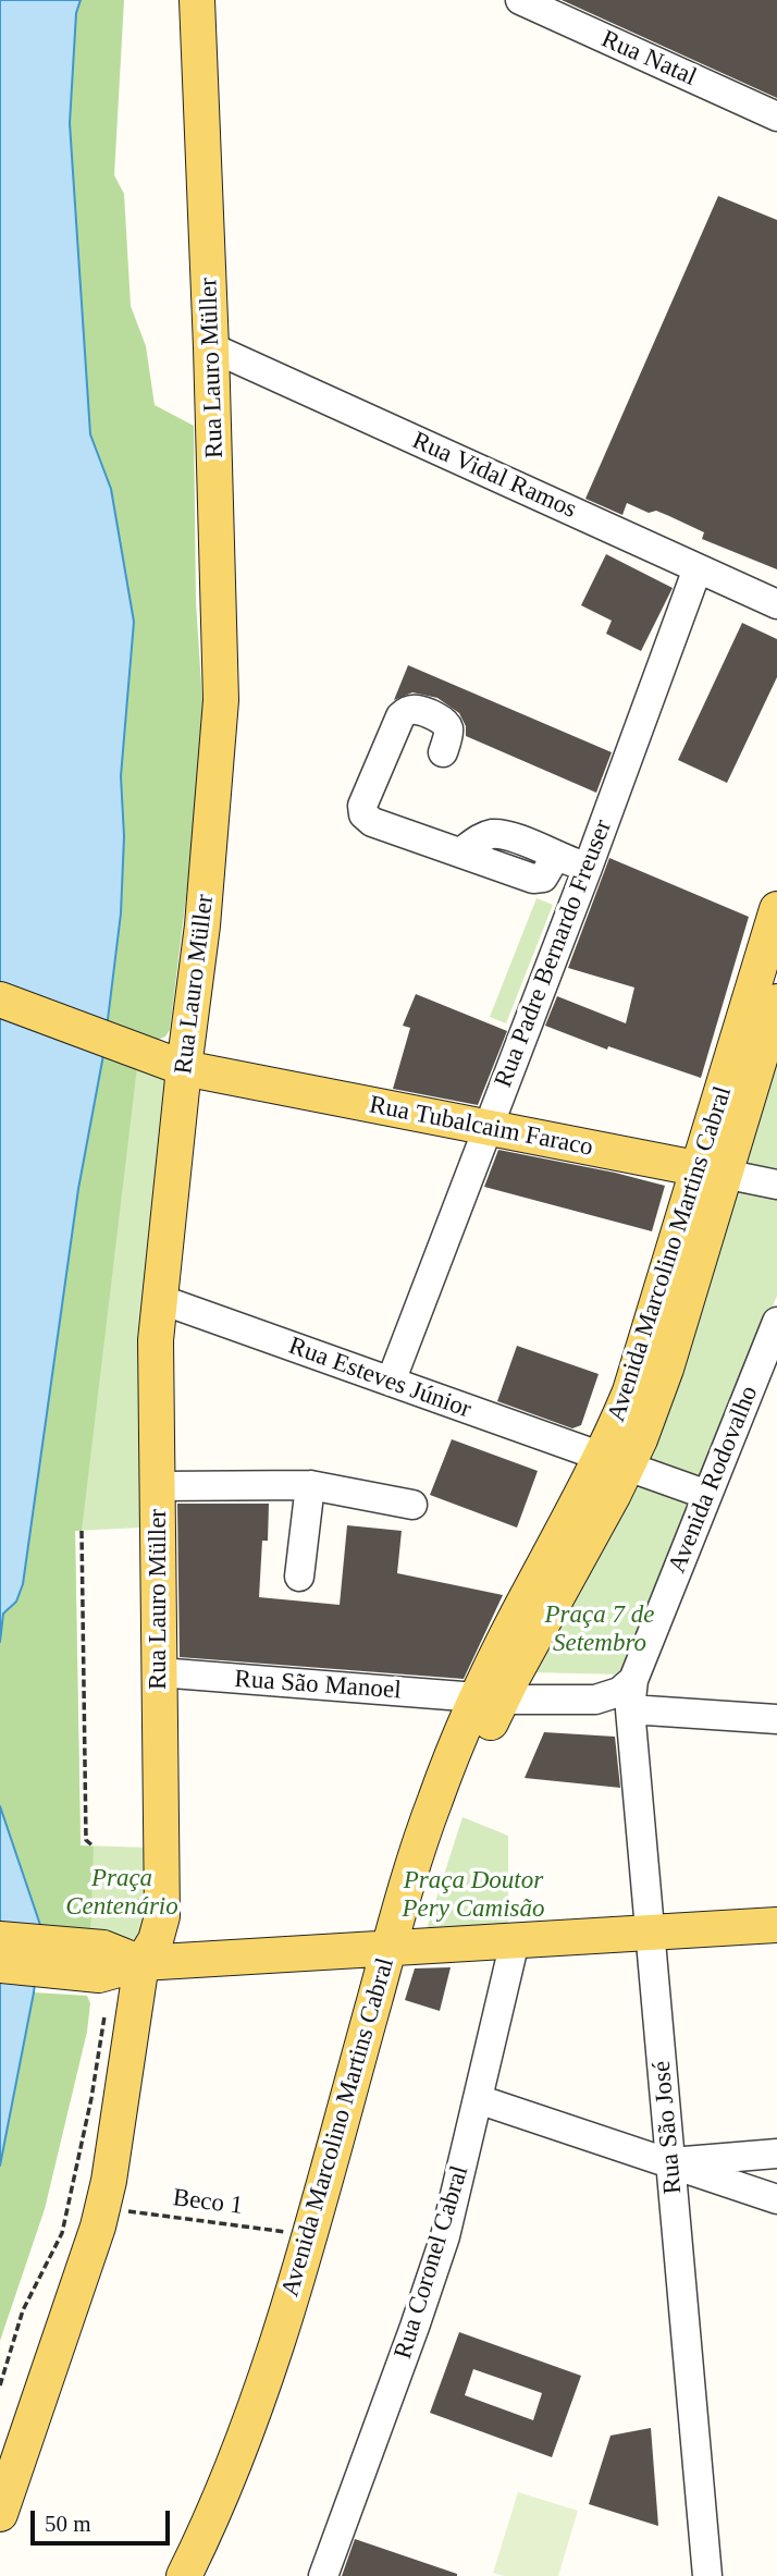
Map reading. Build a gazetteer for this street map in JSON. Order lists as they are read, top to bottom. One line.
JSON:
{"streets":{"main road":["Rua Lauro Müller","Rua Tubalcaim Faraco","Avenida Marcolino Martins Cabral"],"street":["Rua Natal","Rua Vidal Ramos","Rua Padre Bernardo Freuser","Rua Esteves Júnior","Avenida Rodovalho","Rua São Manoel","Rua São José","Rua Coronel Cabral"],"path":["Beco 1"]},"crossings":[["Rua Lauro Müller","Rua Vidal Ramos"],["Rua Lauro Müller","Rua Tubalcaim Faraco"],["Rua Lauro Müller","Rua Esteves Júnior"],["Rua Lauro Müller","Rua São Manoel"],["Rua Lauro Müller","Beco 1"],["Rua Vidal Ramos","Rua Padre Bernardo Freuser"],["Rua Padre Bernardo Freuser","Rua Tubalcaim Faraco"],["Rua Padre Bernardo Freuser","Rua Esteves Júnior"],["Rua Tubalcaim Faraco","Avenida Marcolino Martins Cabral"],["Avenida Marcolino Martins Cabral","Rua Esteves Júnior"],["Avenida Marcolino Martins Cabral","Rua São Manoel"],["Avenida Marcolino Martins Cabral","Beco 1"],["Rua Esteves Júnior","Avenida Rodovalho"],["Avenida Rodovalho","Rua São Manoel"],["Avenida Rodovalho","Rua São José"],["Rua São Manoel","Rua São José"]],"parks":["Praça 7 de Setembro","Praça Centenário","Praça Doutor Pery Camisão"],"scale_bar":"50 m"}
